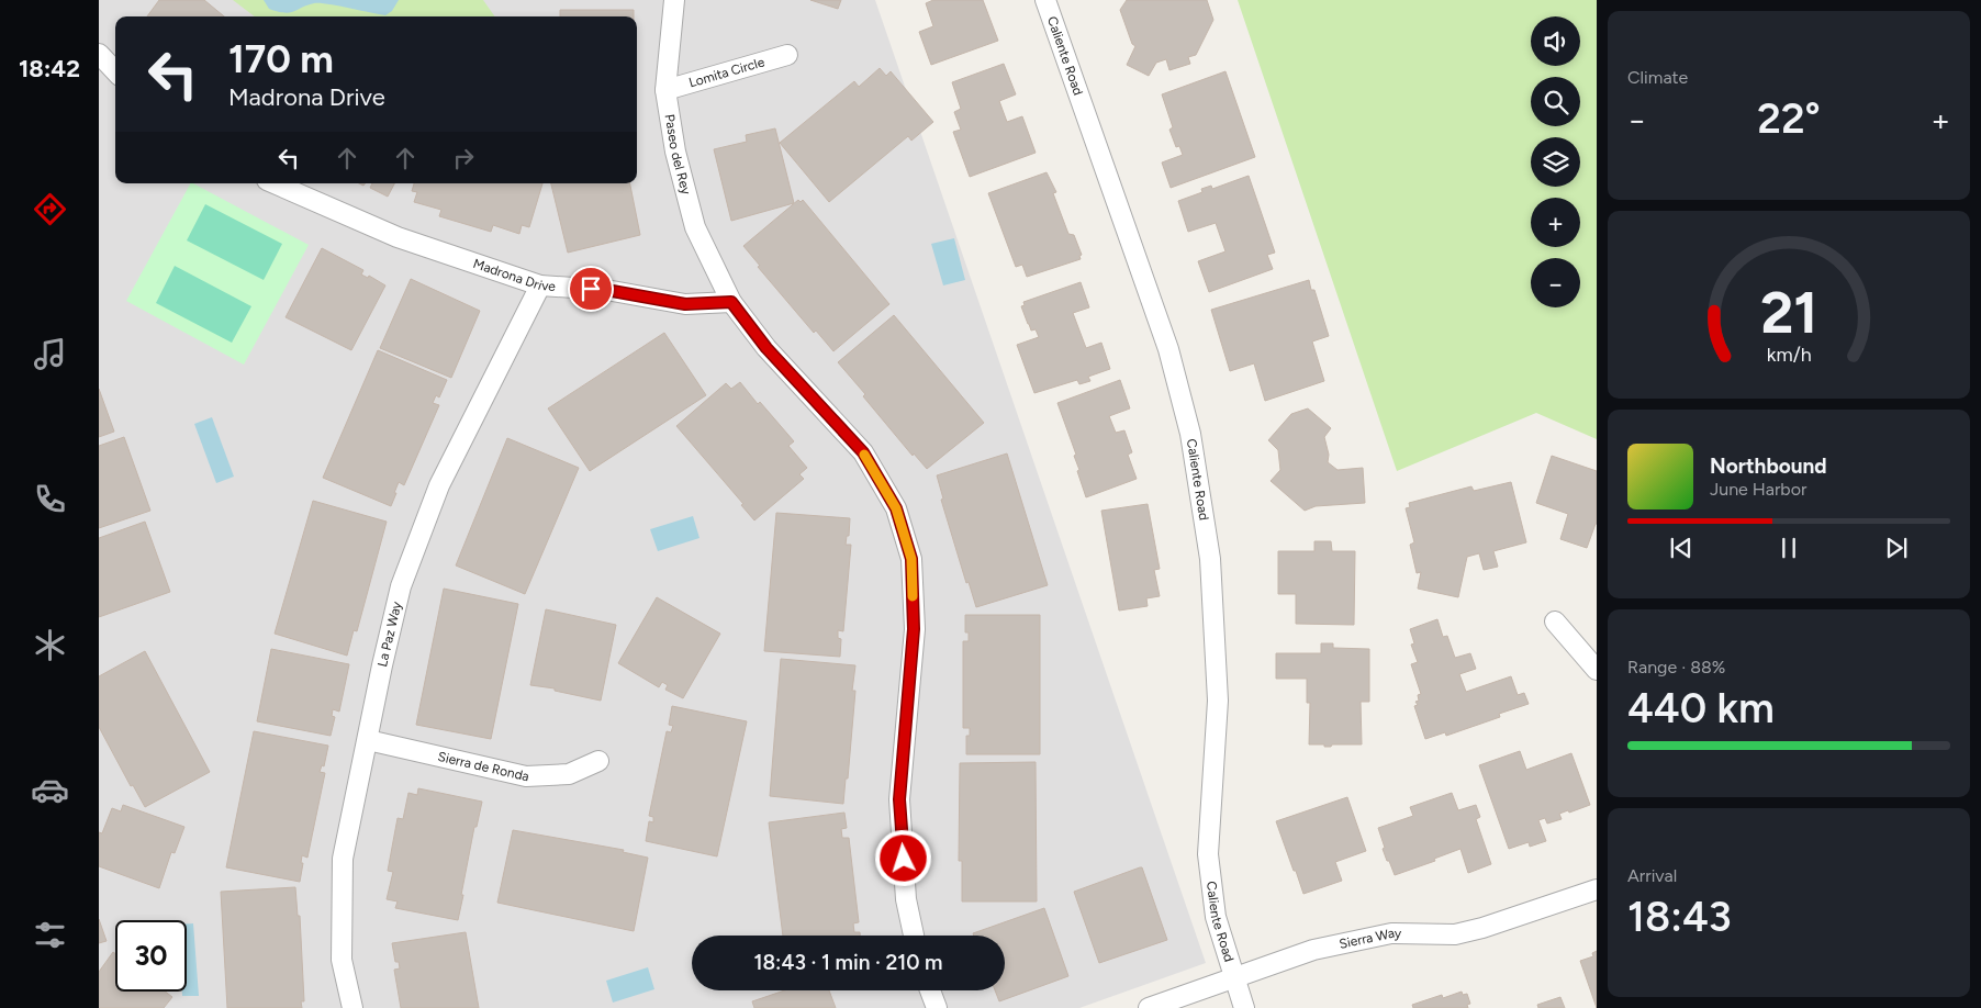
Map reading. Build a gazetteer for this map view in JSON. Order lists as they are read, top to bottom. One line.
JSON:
{"streets":{"street":["Caliente Road","Lomita Circle","Paseo del Rey","Madrona Drive","La Paz Way","Sierra de Ronda","Sierra Way"]},"crossings":[["Caliente Road","Sierra Way"],["Lomita Circle","Paseo del Rey"],["Paseo del Rey","Madrona Drive"],["Madrona Drive","La Paz Way"],["La Paz Way","Sierra de Ronda"]],"page":{"tabs":"18:42","tile":["Climate",["Range · 88%","440 km"],["Arrival","18:43"]],"map_buttons":["+","−"],"turn":["170 m","Madrona Drive"],"heat":["−","22°","+"],"song":["Northbound","June Harbor"],"limit":"30","trip":"18:43 · 1 min · 210 m","gauge":["21","km/h"]}}
